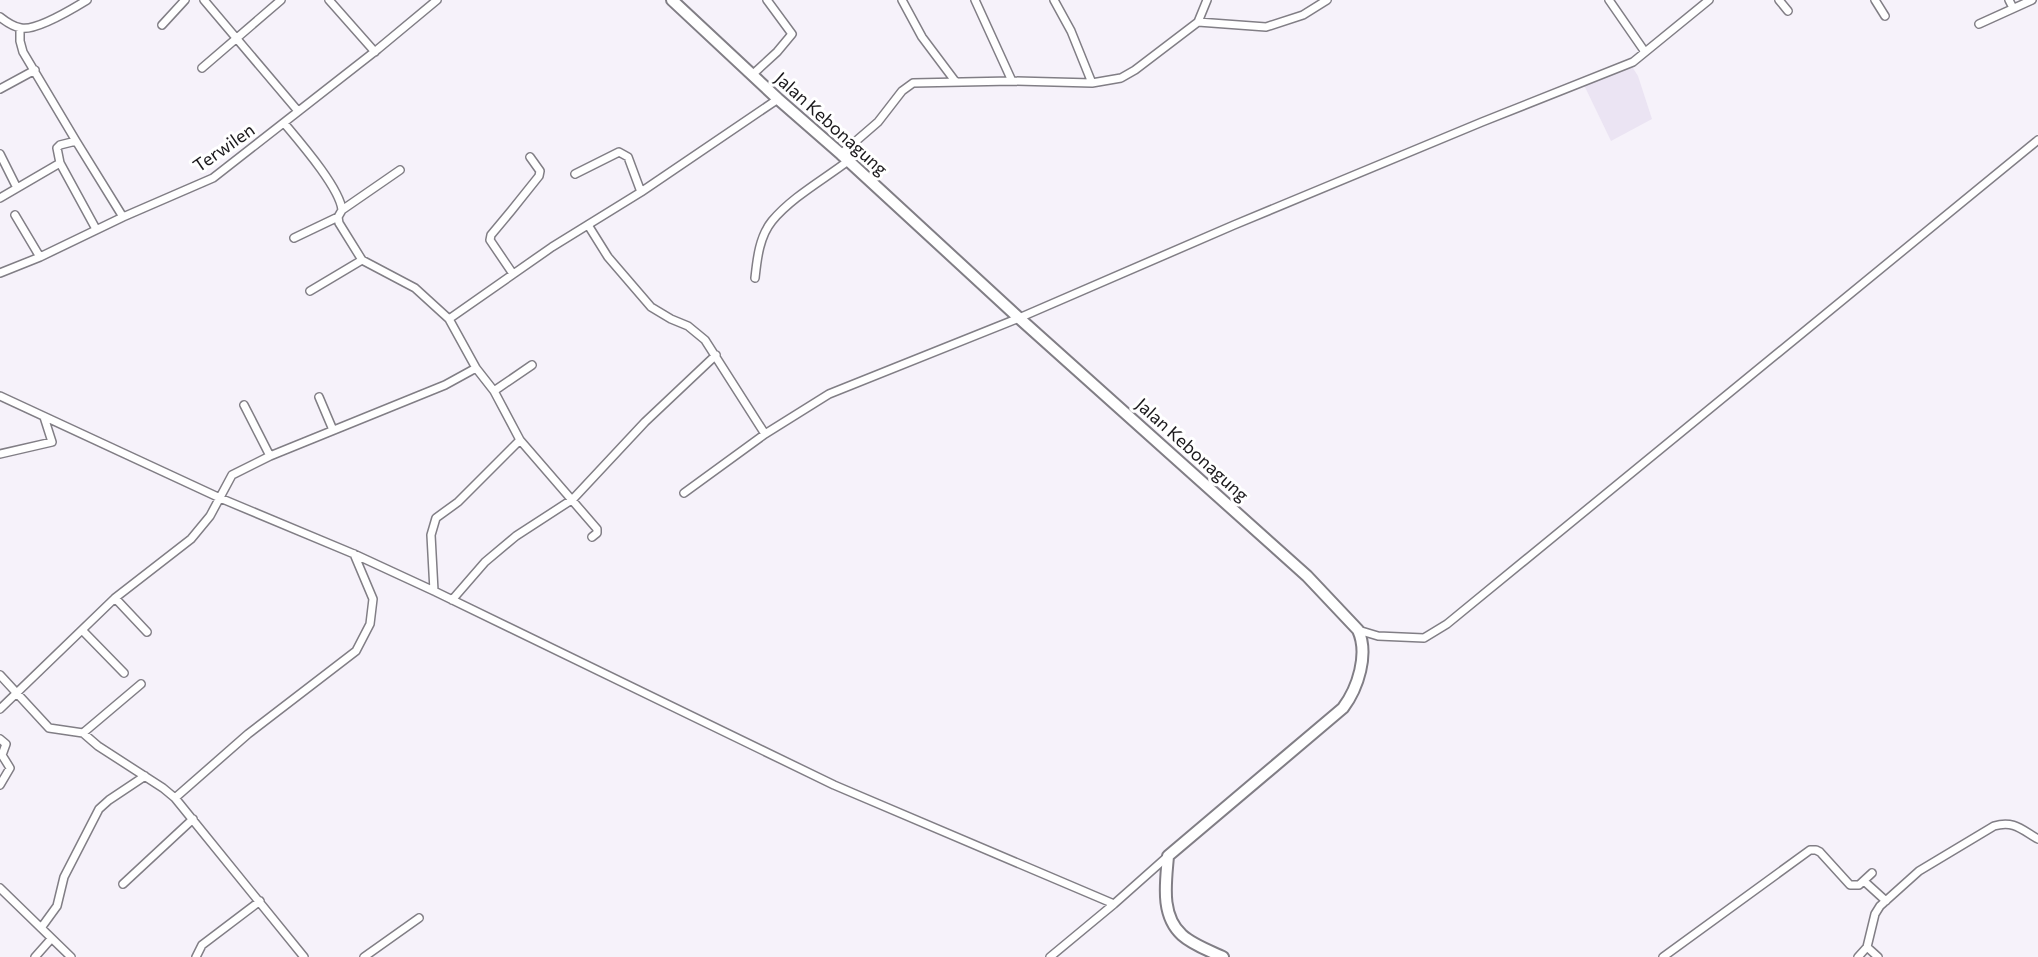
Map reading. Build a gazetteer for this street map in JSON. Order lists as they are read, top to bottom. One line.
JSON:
{"streets":{"main road":["Jalan Kebonagung"],"street":["Terwilen"]}}
